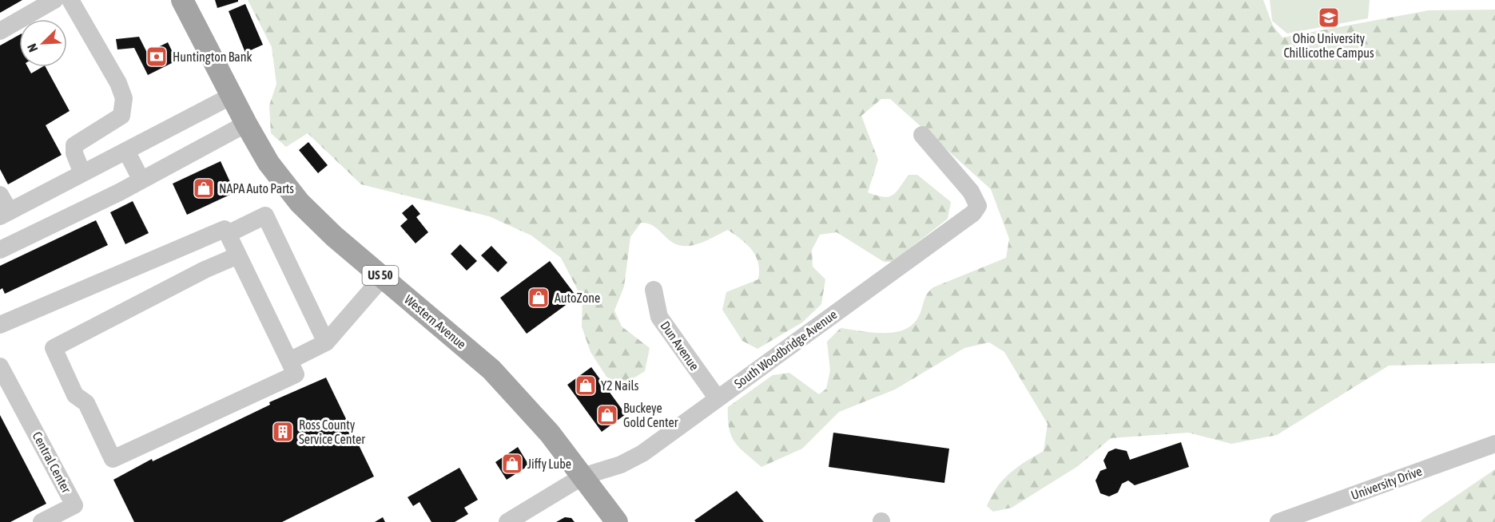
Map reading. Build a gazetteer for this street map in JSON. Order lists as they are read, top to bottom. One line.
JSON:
{"streets":{"main road":["US 50","Western Avenue"],"street":["Dun Avenue","South Woodbridge Avenue","Central Center","University Drive"]},"crossings":[["Western Avenue","South Woodbridge Avenue"],["Dun Avenue","South Woodbridge Avenue"]],"places":{"school or university":["Ohio University Chillicothe Campus"],"bank":["Huntington Bank"],"shop":["NAPA Auto Parts","AutoZone","Y2 Nails","Buckeye Gold Center","Jiffy Lube"],"building":["Ross County Service Center"]},"north":"bottom left"}
